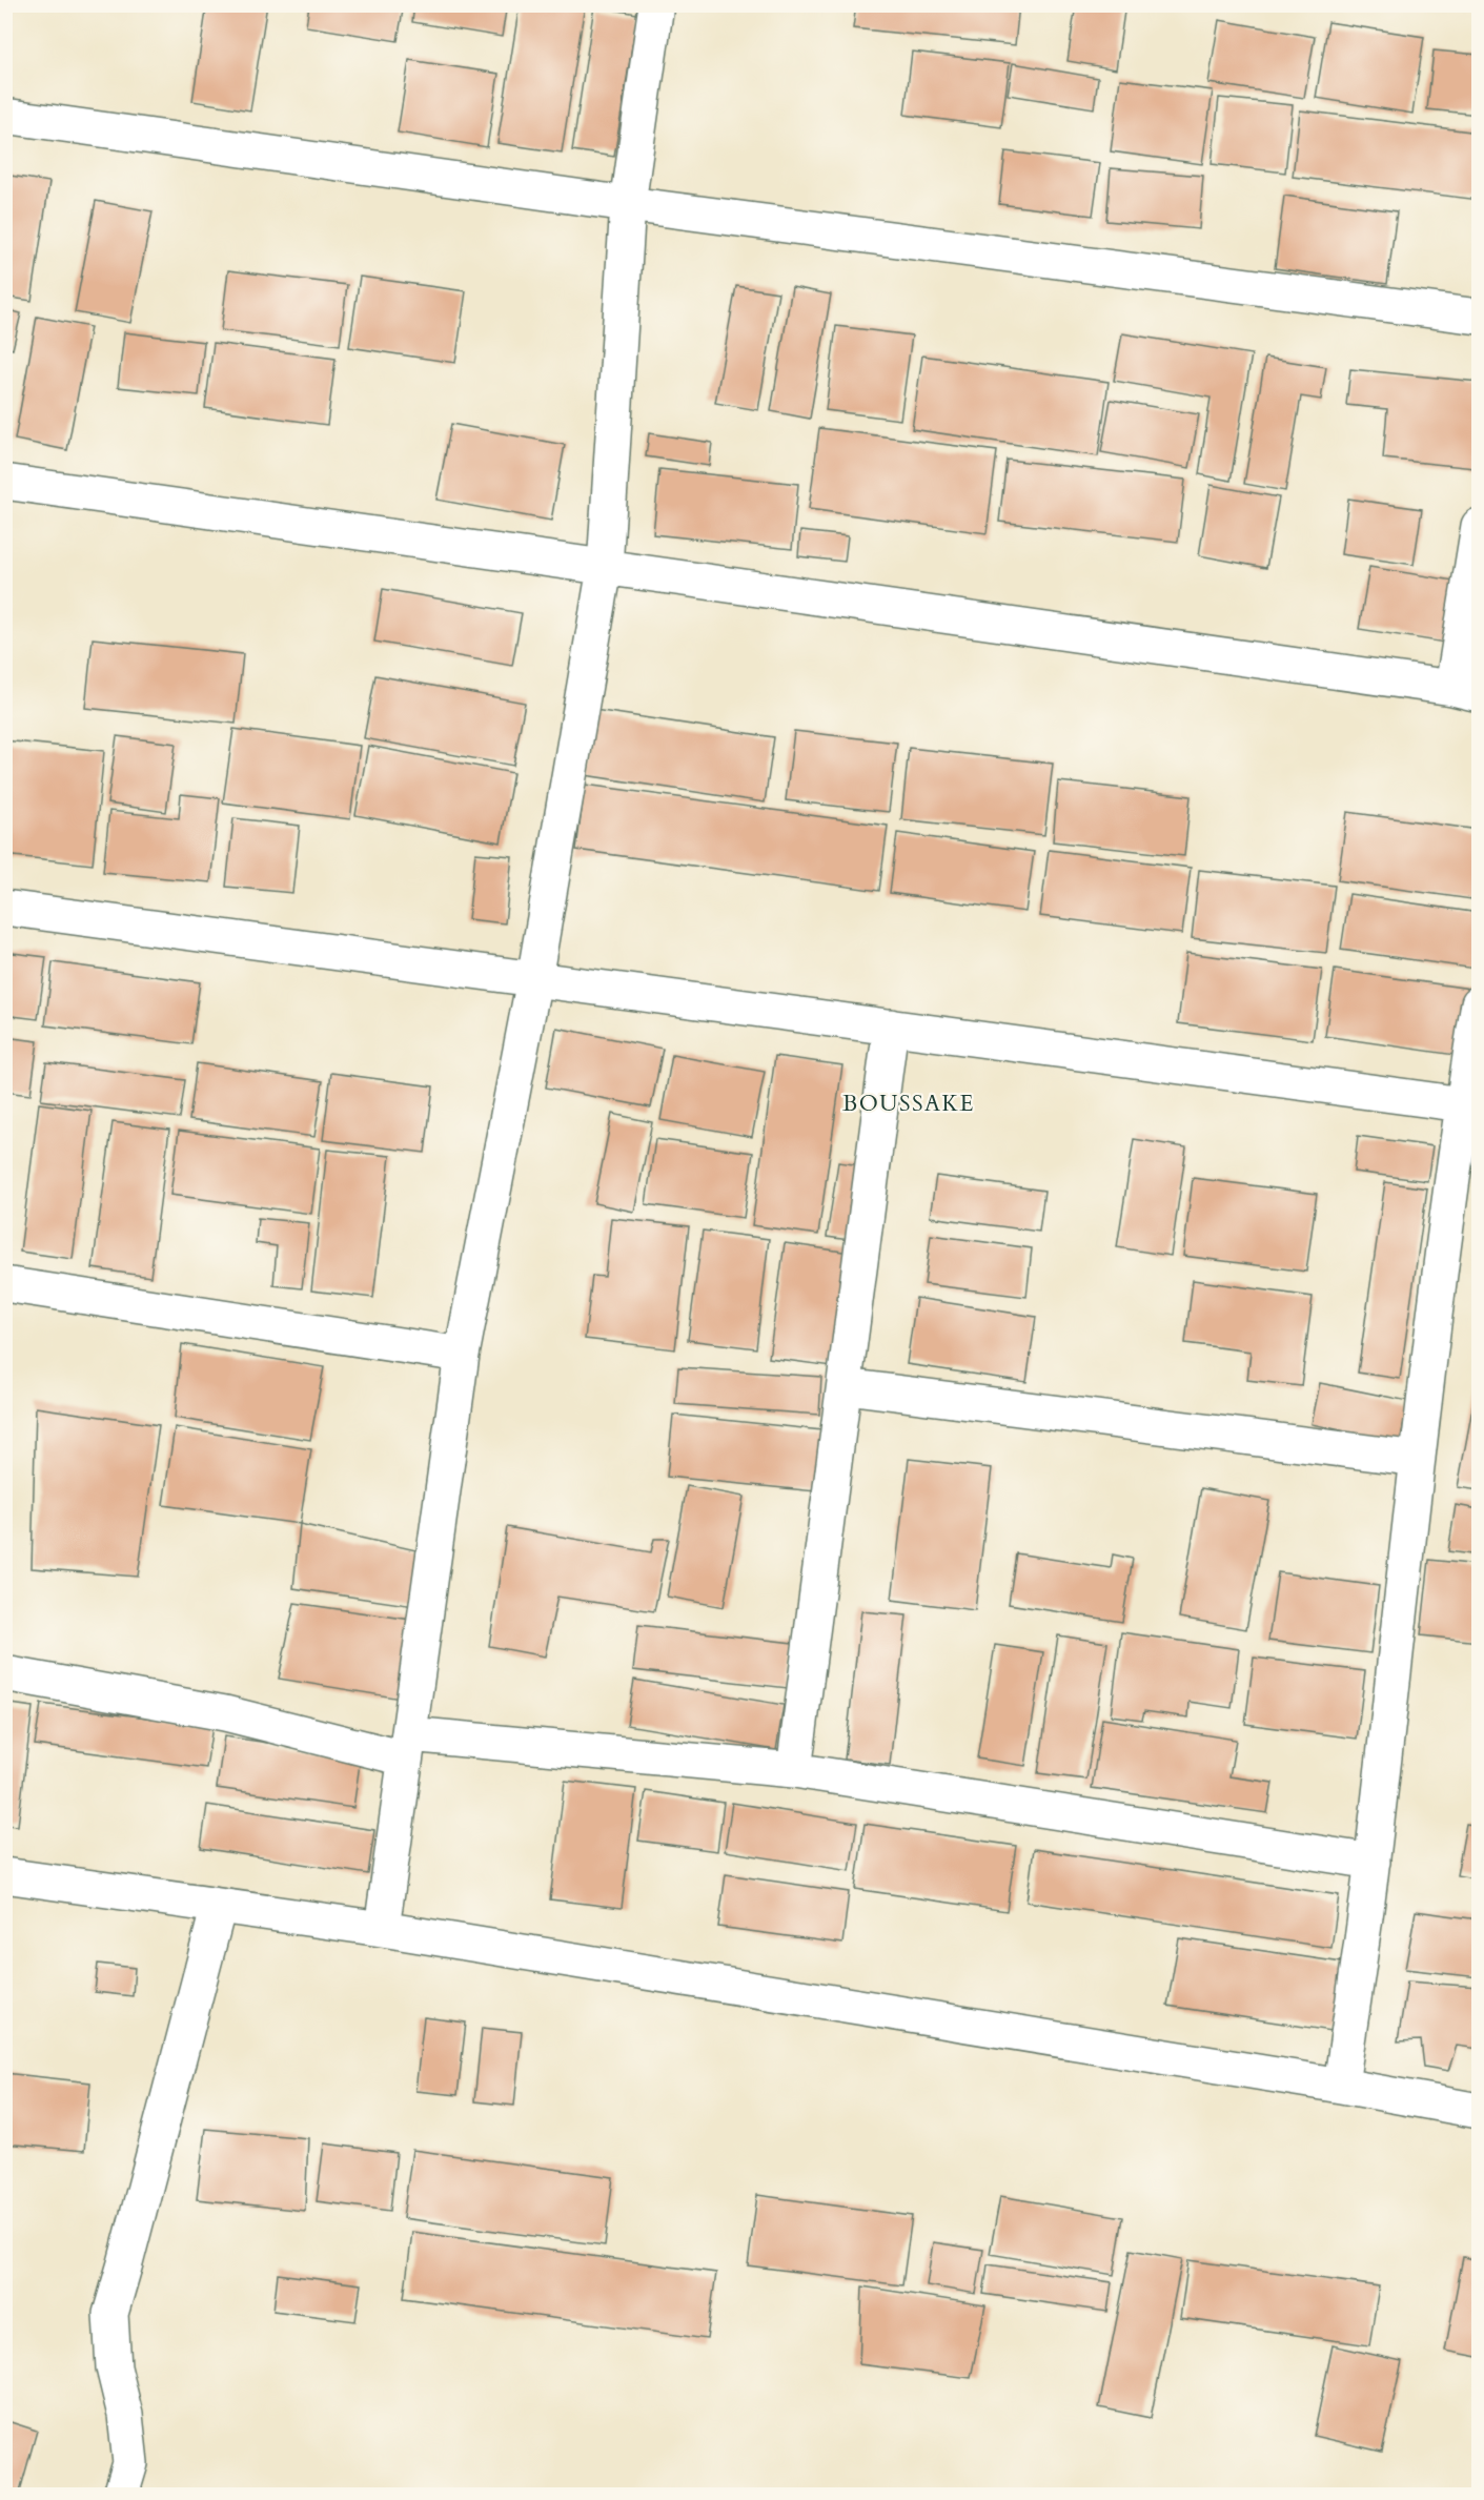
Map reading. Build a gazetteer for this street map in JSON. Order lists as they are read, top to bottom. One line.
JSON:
{"districts":["BOUSSAKE"]}
